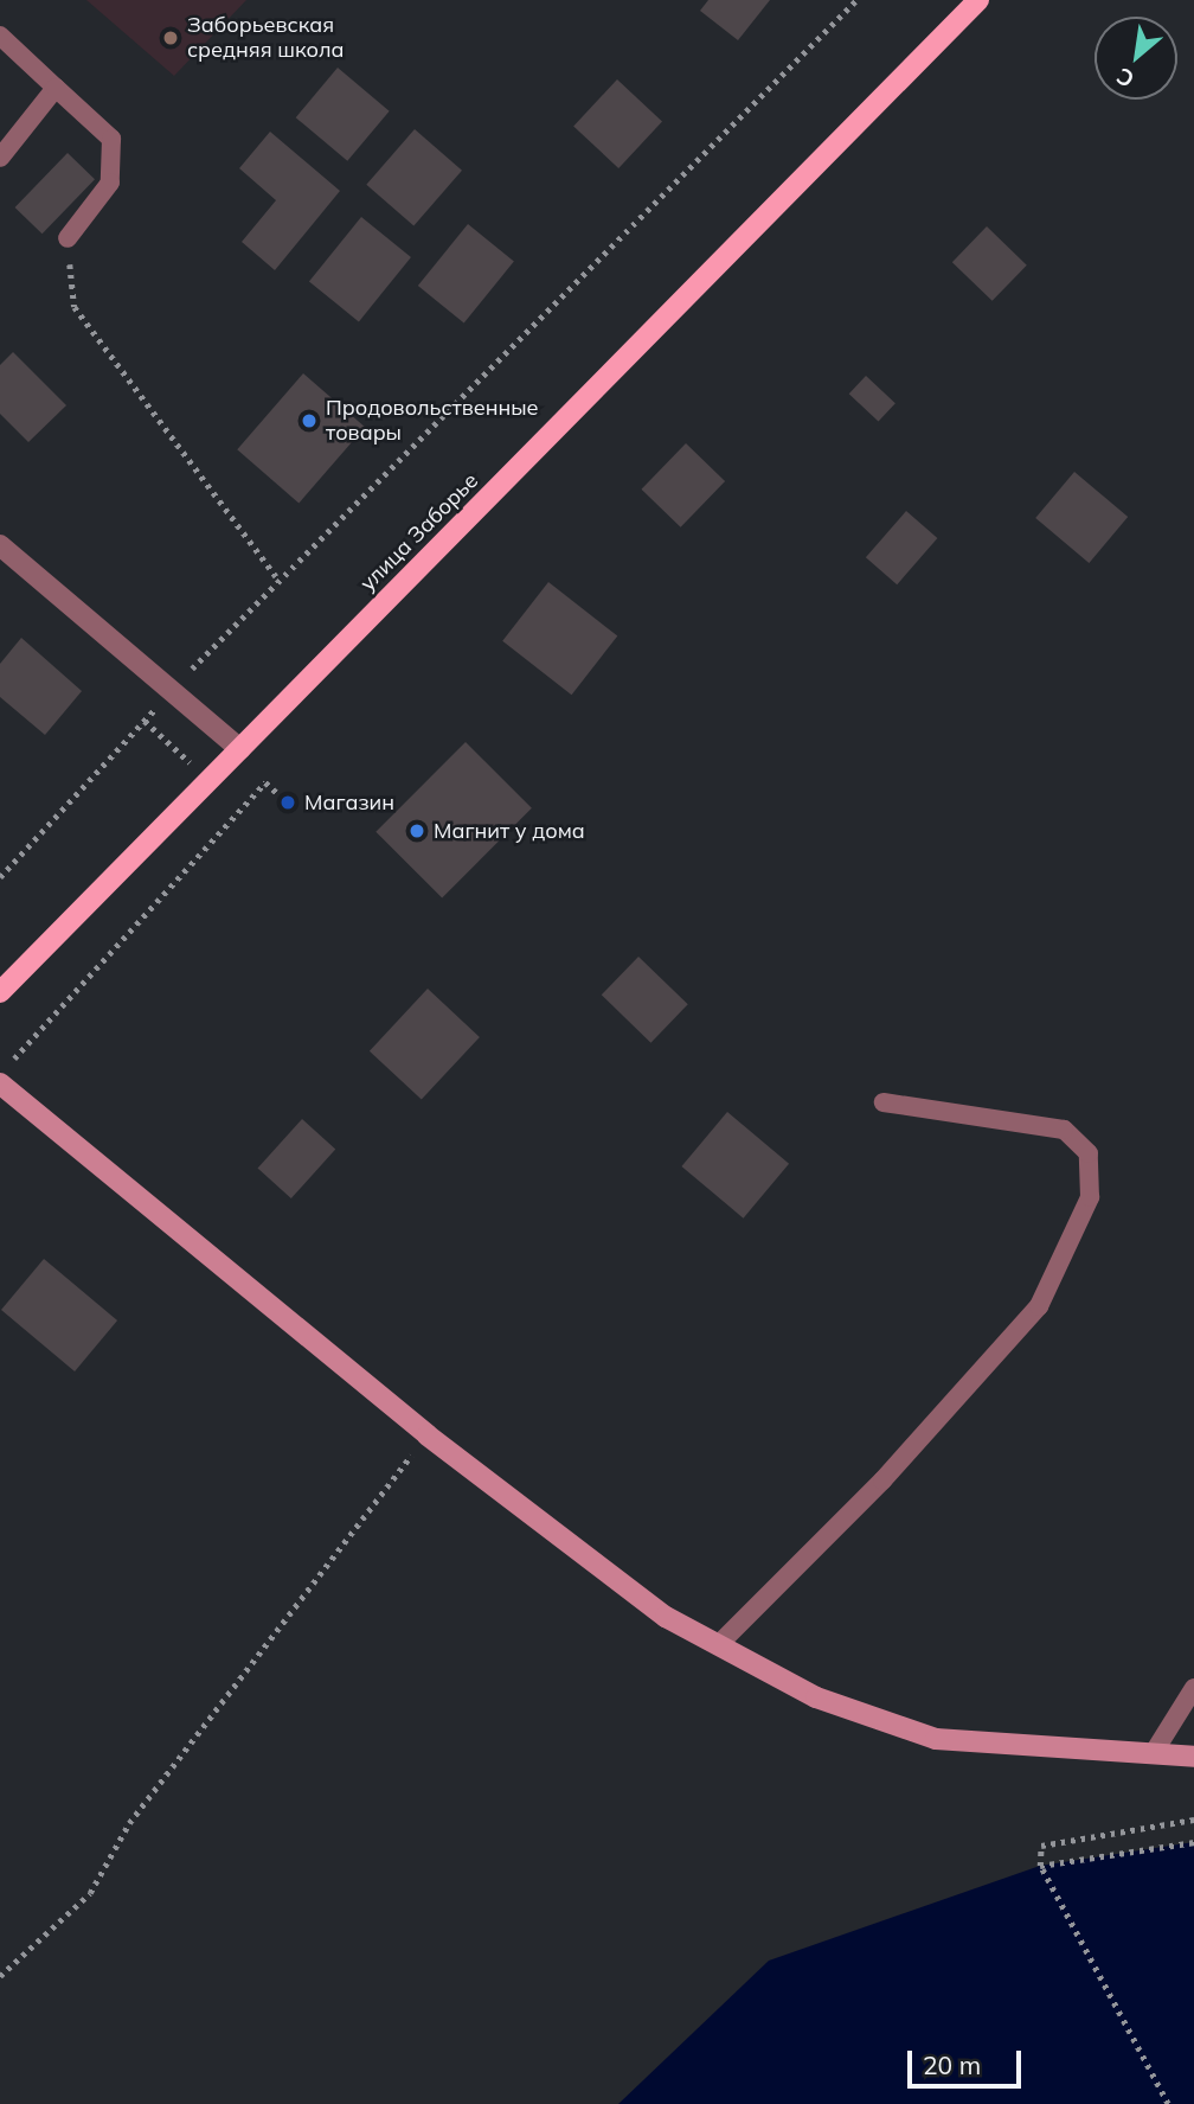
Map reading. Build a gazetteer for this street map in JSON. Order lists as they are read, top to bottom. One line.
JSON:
{"streets":{"main road":["улица Заборье"]},"places":["Заборьевская средняя школа","Продовольственные товары","Магазин","Магнит у дома"],"scale_bar":"20 m","north":"bottom left"}
